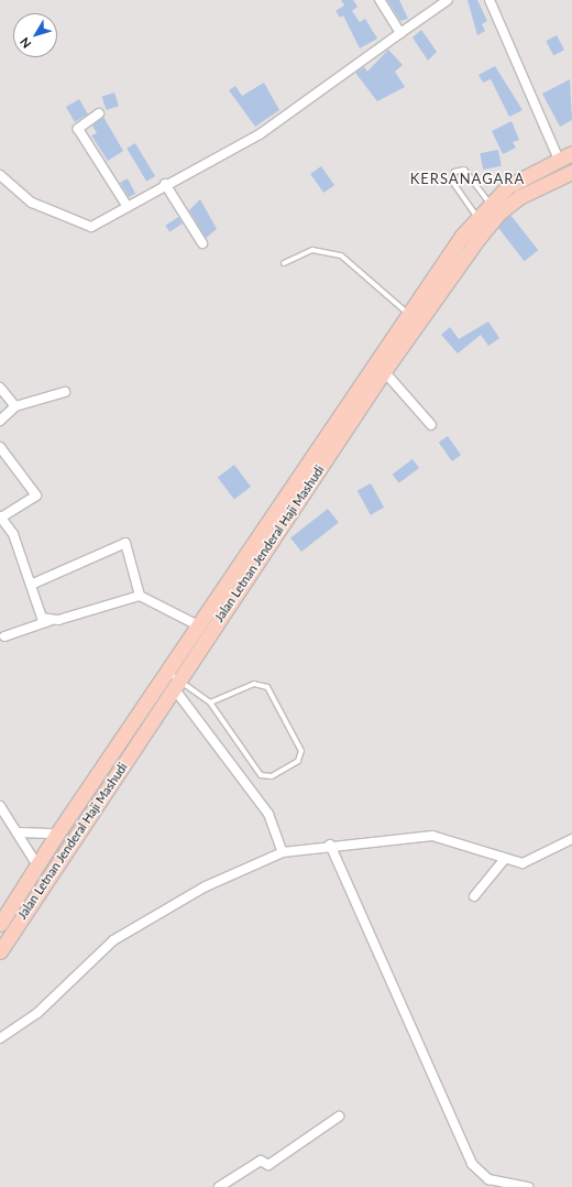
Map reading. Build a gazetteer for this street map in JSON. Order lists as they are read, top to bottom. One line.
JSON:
{"streets":{"main road":["Jalan Letnan Jenderal Haji Mashudi"]},"districts":["KERSANAGARA"],"north":"bottom left"}
